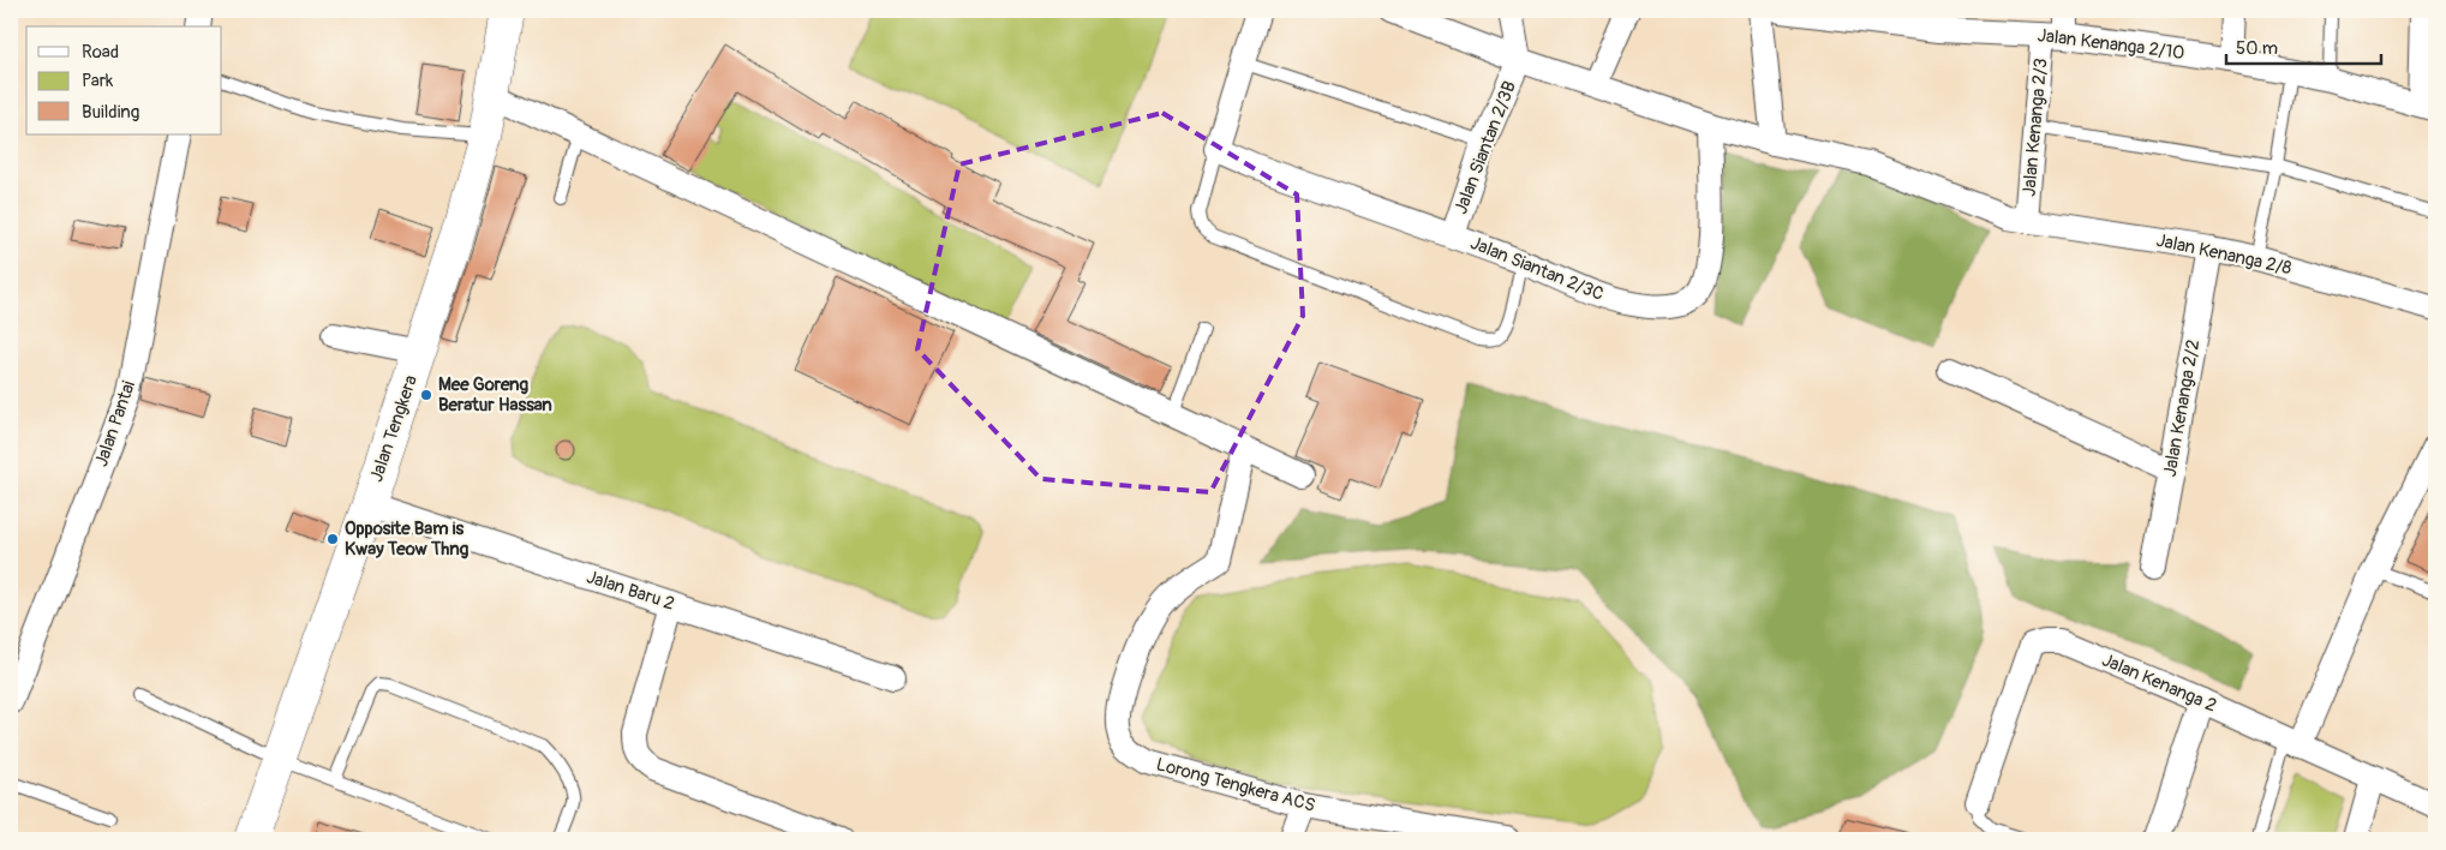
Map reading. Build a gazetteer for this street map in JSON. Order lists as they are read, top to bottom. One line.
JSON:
{"streets":{"main road":["Jalan Tengkera"],"street":["Jalan Kenanga 2/10","Jalan Kenanga 2/3","Jalan Siantan 2/3B","Jalan Kenanga 2/8","Jalan Siantan 2/3C","Jalan Kenanga 2/2","Jalan Pantai","Jalan Baru 2","Jalan Kenanga 2","Lorong Tengkera ACS"]},"crossings":[["Jalan Kenanga 2/10","Jalan Kenanga 2/3"],["Jalan Kenanga 2/3","Jalan Kenanga 2/8"],["Jalan Siantan 2/3B","Jalan Kenanga 2/8"],["Jalan Siantan 2/3B","Jalan Siantan 2/3C"],["Jalan Kenanga 2/8","Jalan Siantan 2/3C"],["Jalan Kenanga 2/8","Jalan Kenanga 2/2"],["Jalan Tengkera","Jalan Baru 2"]],"places":["Mee Goreng Beratur Hassan","Opposite Bam is Kway Teow Thng"],"legend":["Road","Park","Building"],"scale_bar":"50 m"}
